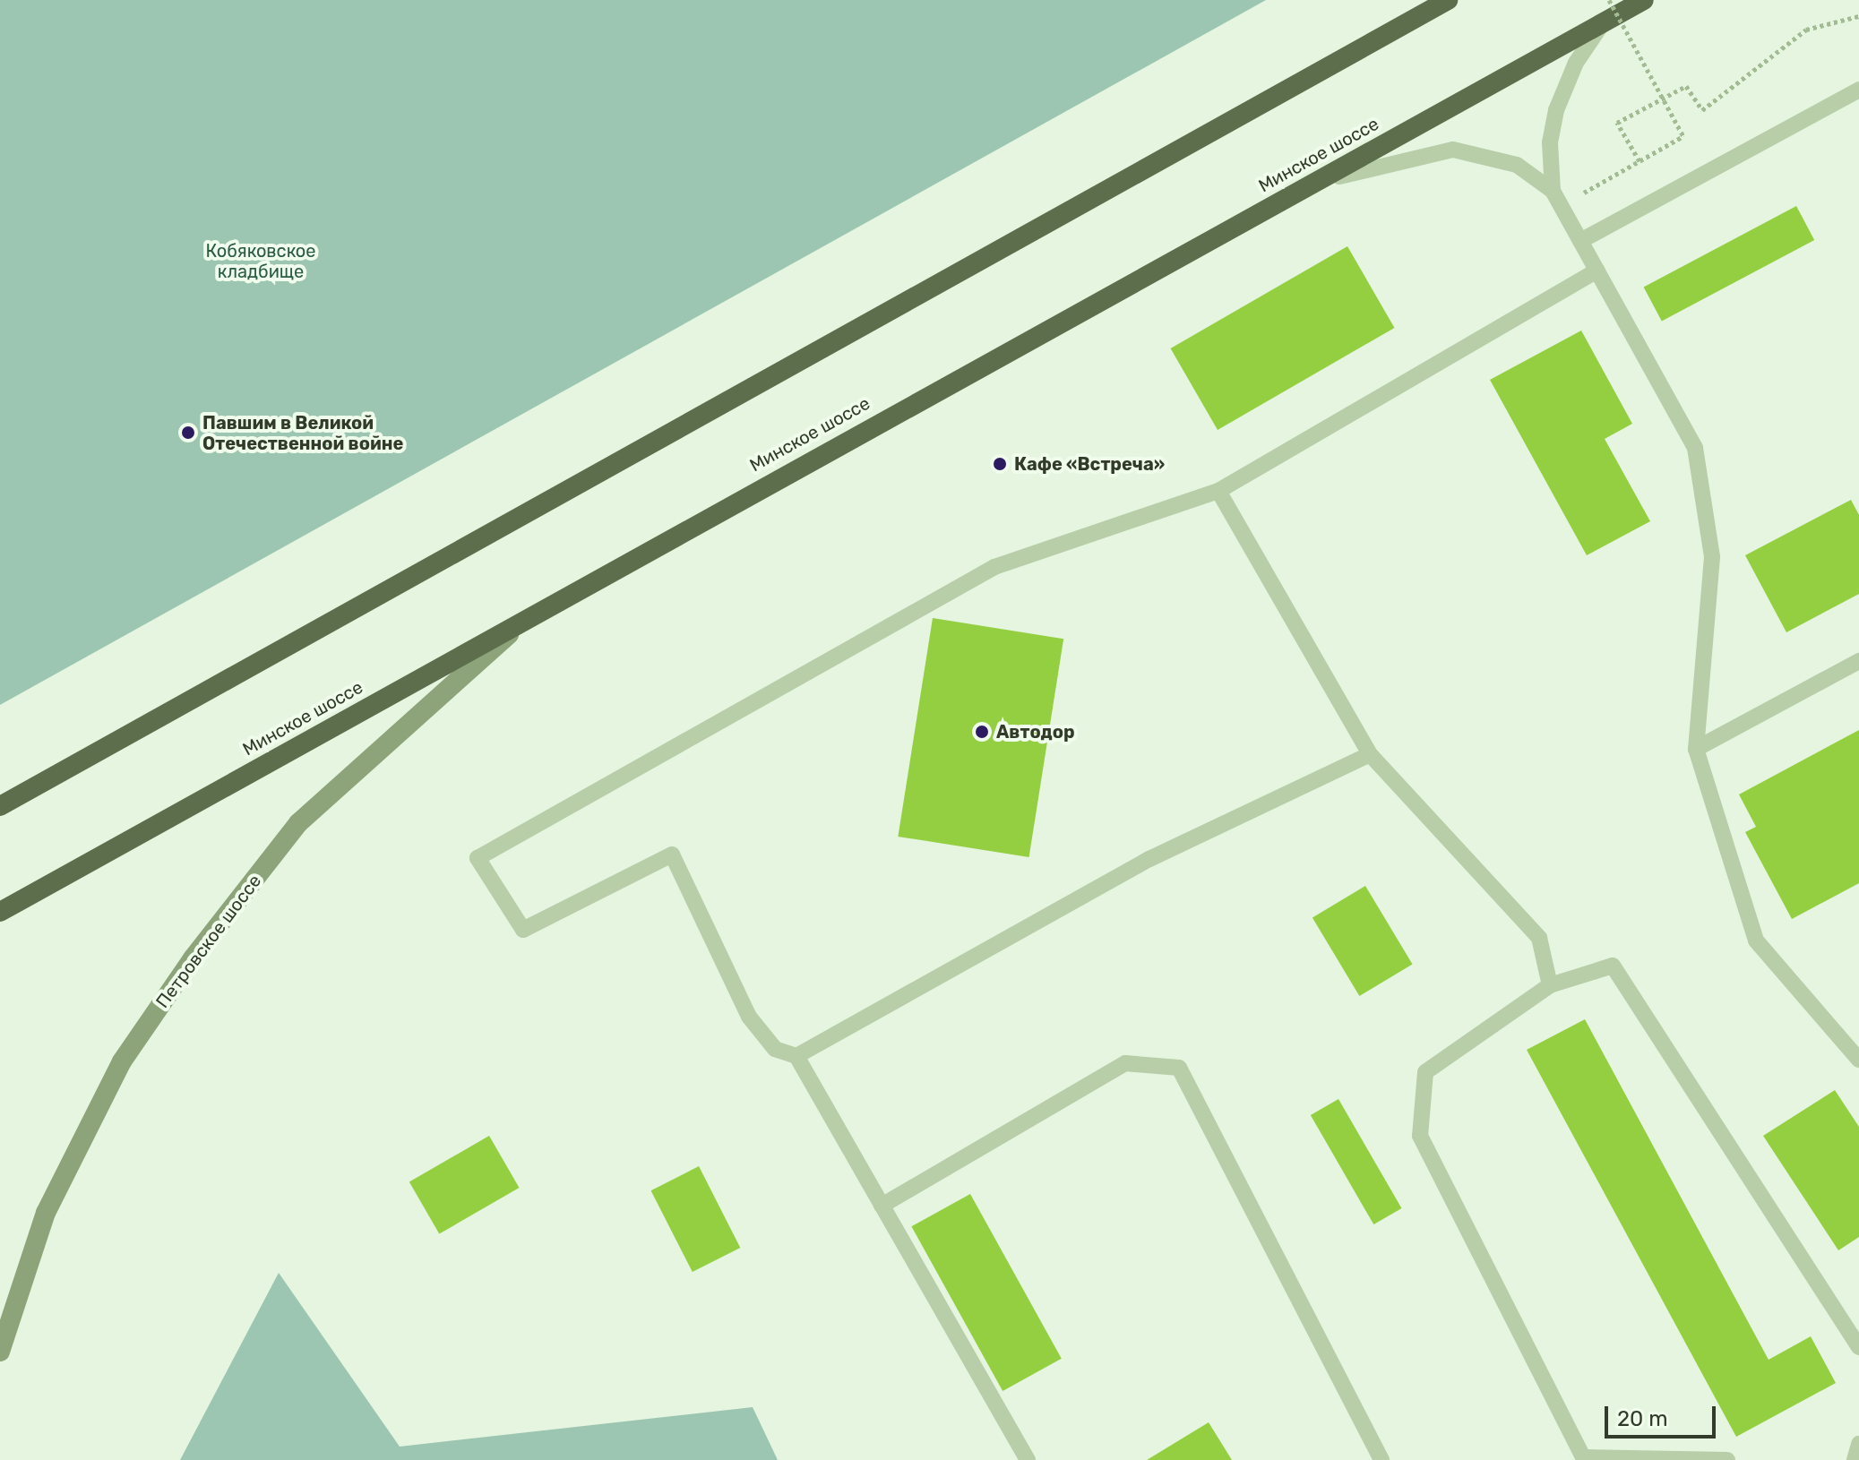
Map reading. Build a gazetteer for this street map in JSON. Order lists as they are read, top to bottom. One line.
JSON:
{"streets":{"highway":["Минское шоссе"],"main road":["Петровское шоссе"]},"crossings":[["Минское шоссе","Петровское шоссе"]],"parks":["Кобяковское кладбище"],"places":["Павшим в Великой Отечественной войне","Кафе «Встреча»","Автодор"],"scale_bar":"20 m"}
